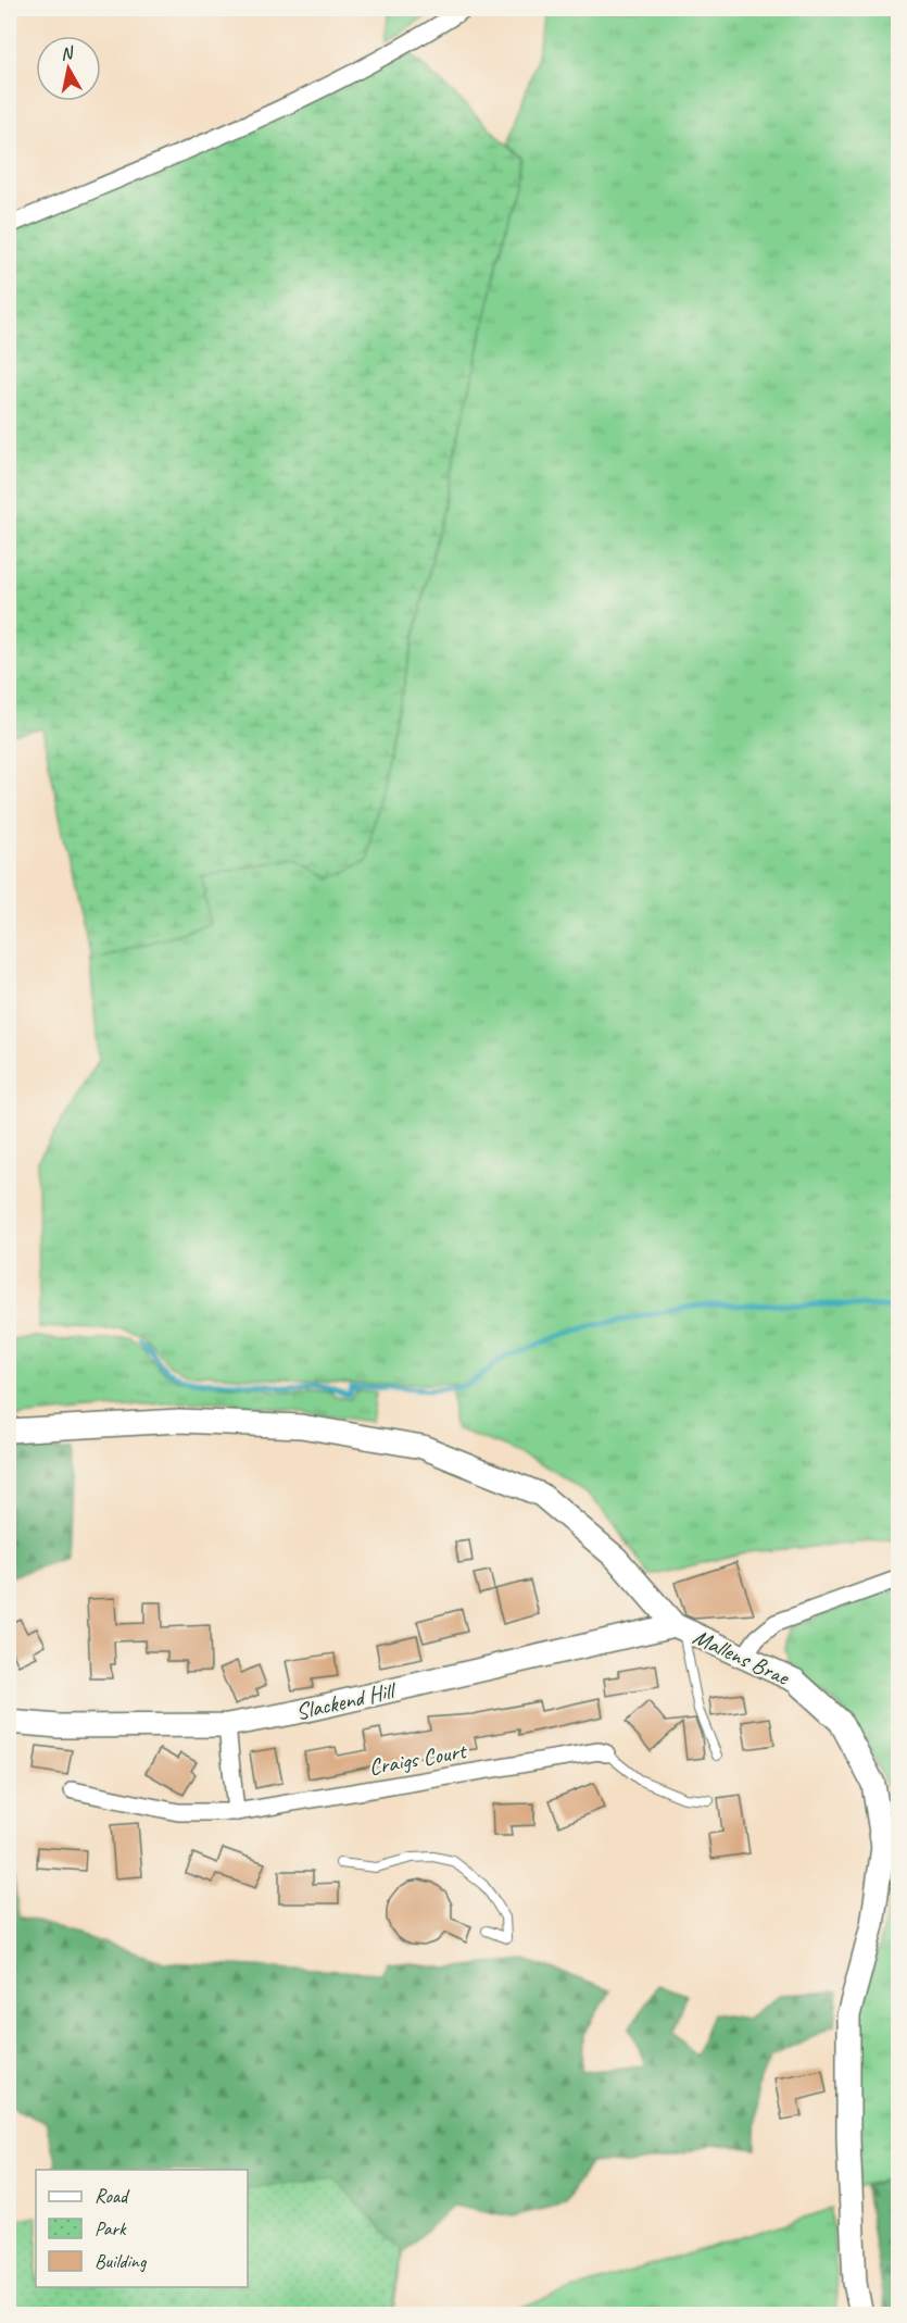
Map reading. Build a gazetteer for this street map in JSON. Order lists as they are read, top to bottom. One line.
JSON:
{"streets":{"main road":["Mallens Brae","Slackend Hill"],"street":["Craigs Court"]},"crossings":[["Mallens Brae","Slackend Hill"]],"legend":["Road","Park","Building"],"north":"top"}
